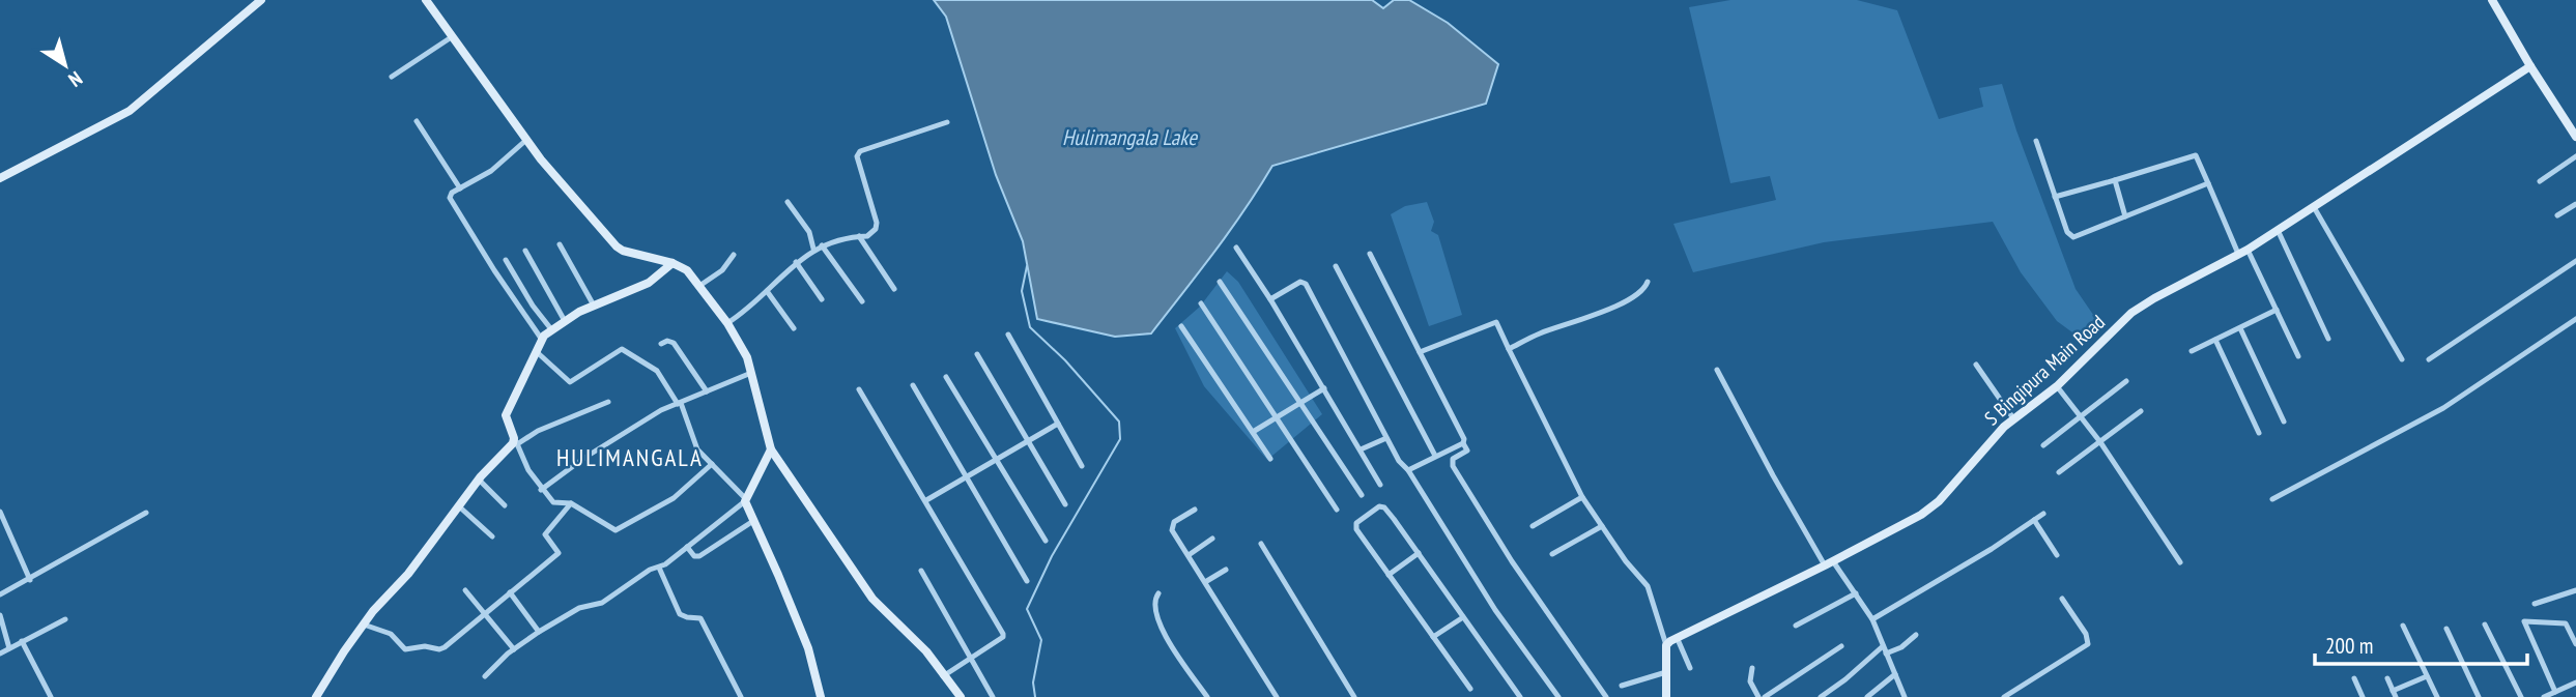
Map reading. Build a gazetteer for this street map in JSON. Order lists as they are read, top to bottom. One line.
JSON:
{"streets":{"street":["S Bingipura Main Road"]},"districts":["HULIMANGALA"],"water":["Hulimangala Lake"],"scale_bar":"200 m","north":"bottom right"}
